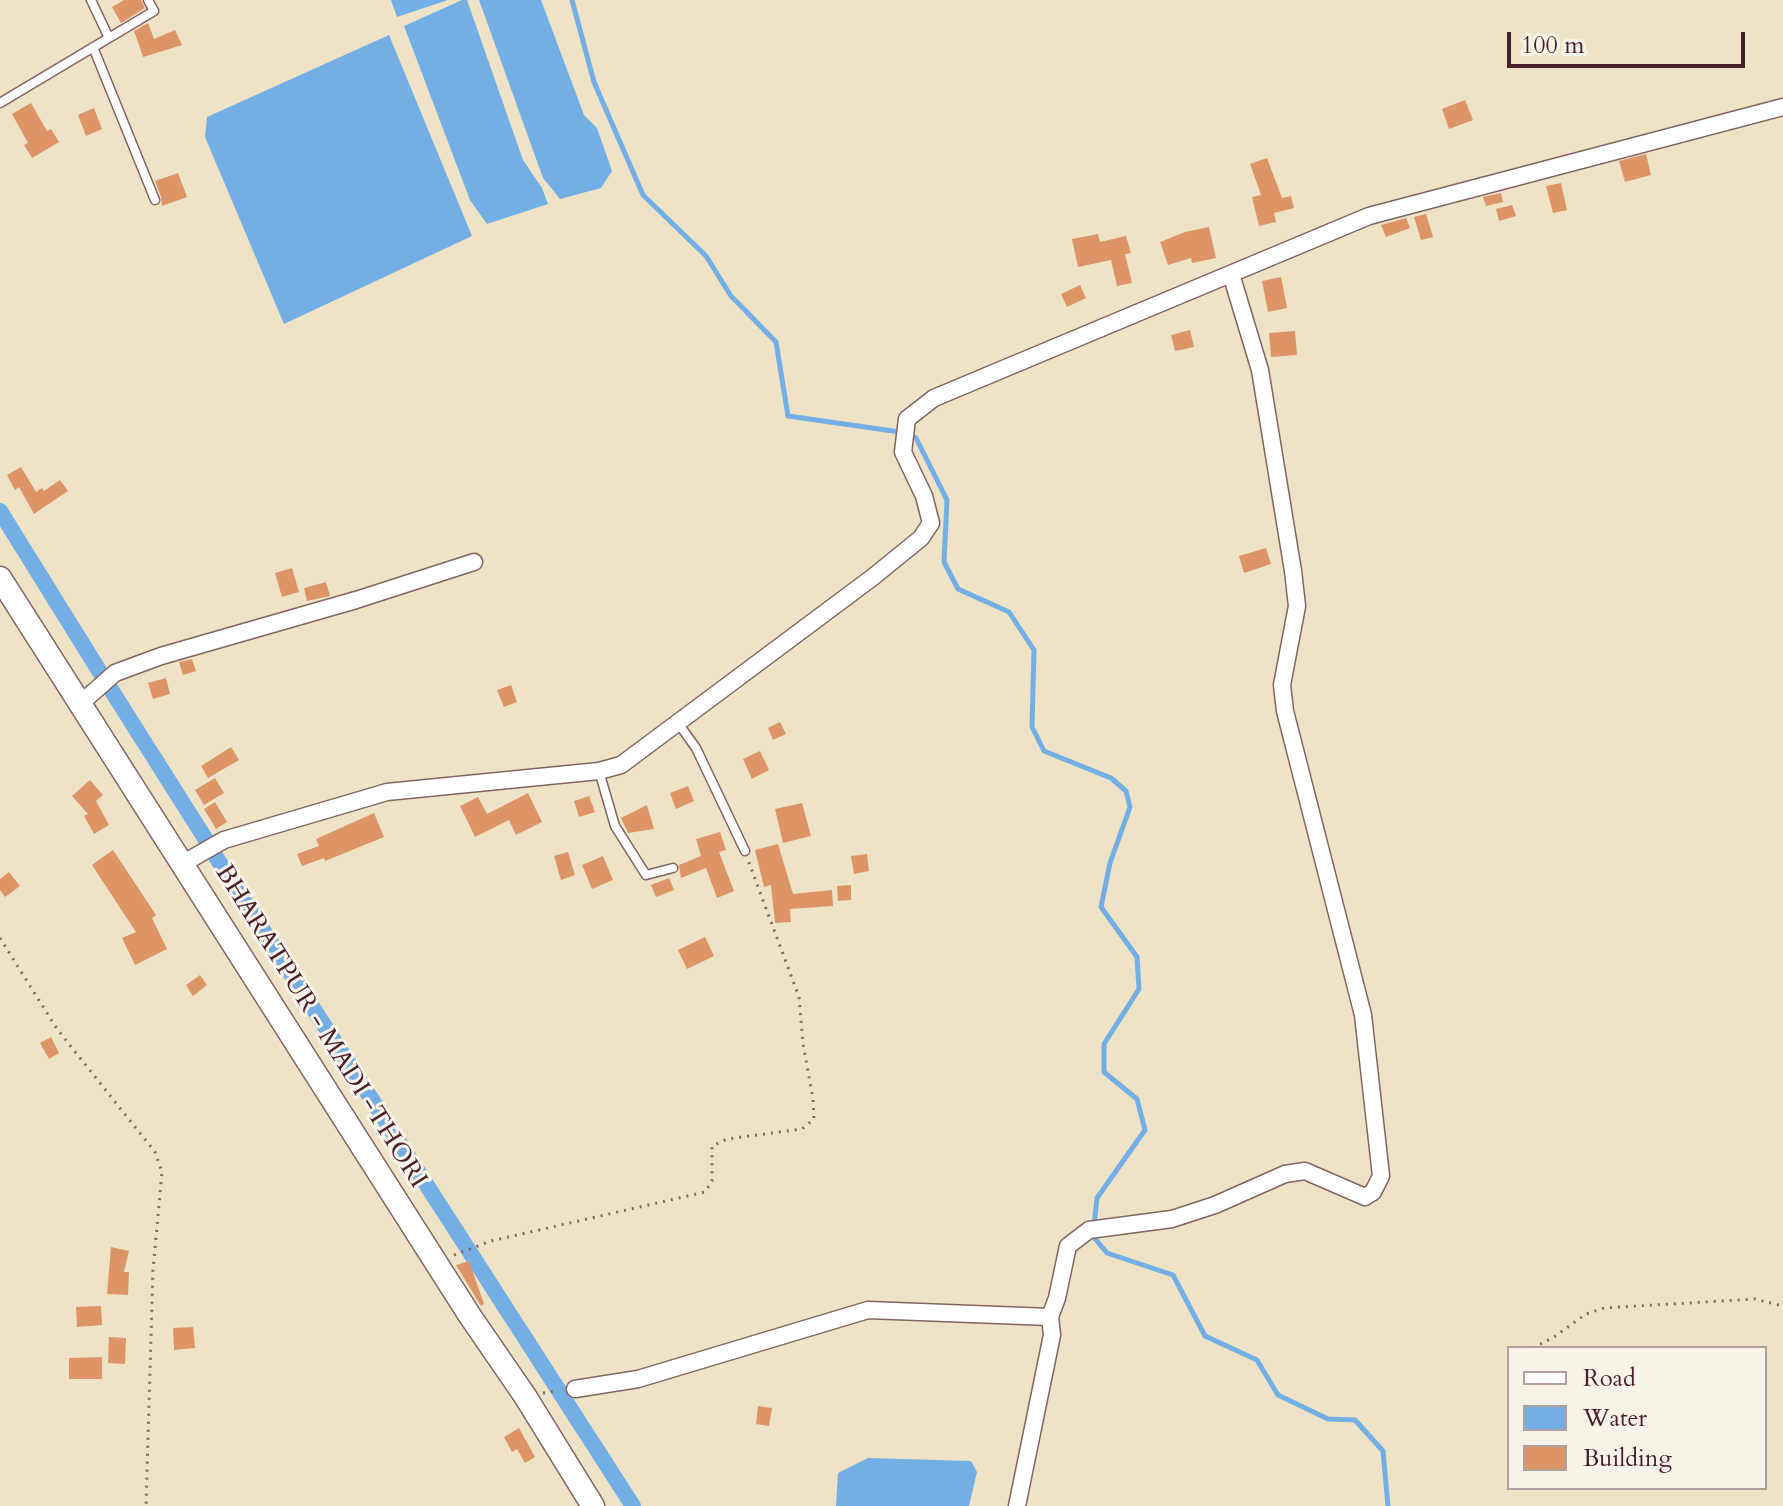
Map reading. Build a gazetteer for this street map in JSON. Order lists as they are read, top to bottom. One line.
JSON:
{"streets":{"main road":["BHARATPUR - MADI -THORI"]},"legend":["Road","Water","Building"],"scale_bar":"100 m"}
